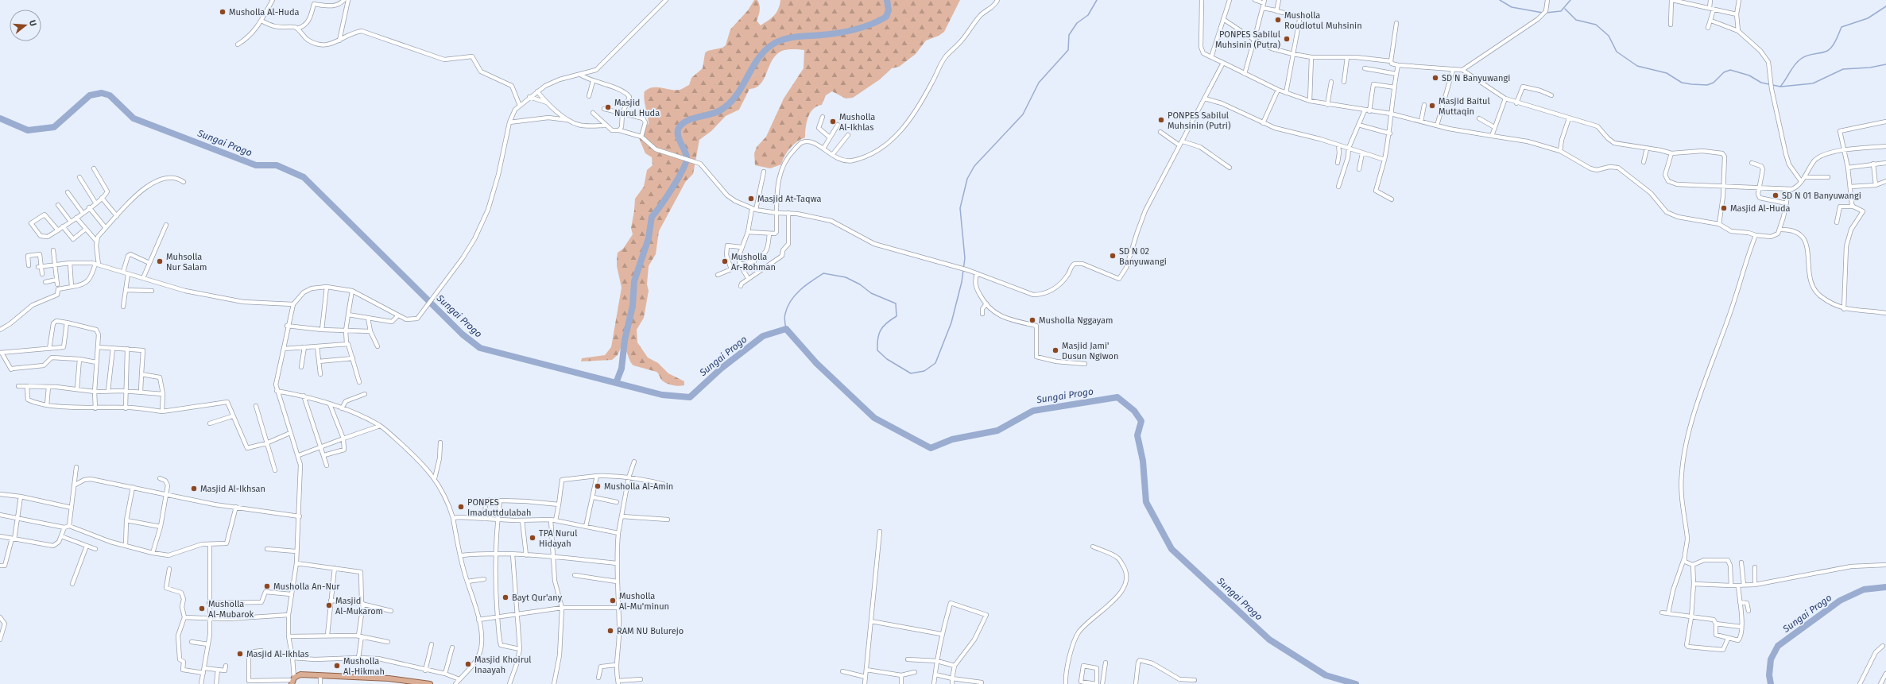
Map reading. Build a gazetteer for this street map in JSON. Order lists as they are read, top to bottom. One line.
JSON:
{"water":["Sungai Progo"],"places":["Musholla Al-Huda","Musholla Roudlotul Muhsinin","PONPES Sabilul Muhsinin (Putra)","SD N Banyuwangi","Masjid Baitul Muttaqin","Masjid Nurul Huda","PONPES Sabilul Muhsinin (Putri)","Musholla Al-Ikhlas","SD N 01 Banyuwangi","Masjid At-Taqwa","Masjid Al-Huda","SD N 02 Banyuwangi","Muhsolla Nur Salam","Musholla Ar-Rohman","Musholla Nggayam","Masjid Jami' Dusun Ngiwon","Musholla Al-Amin","Masjid Al-Ikhsan","PONPES Imaduttdulabah","TPA Nurul Hidayah","Musholla An-Nur","Bayt Qur'any","Musholla Al-Mu'minun","Masjid Al-Mukarom","Musholla Al-Mubarok","RAM NU Bulurejo","Masjid Al-Ikhlas","Masjid Khoirul Inaayah","Musholla Al-Hikmah"],"north":"right"}
